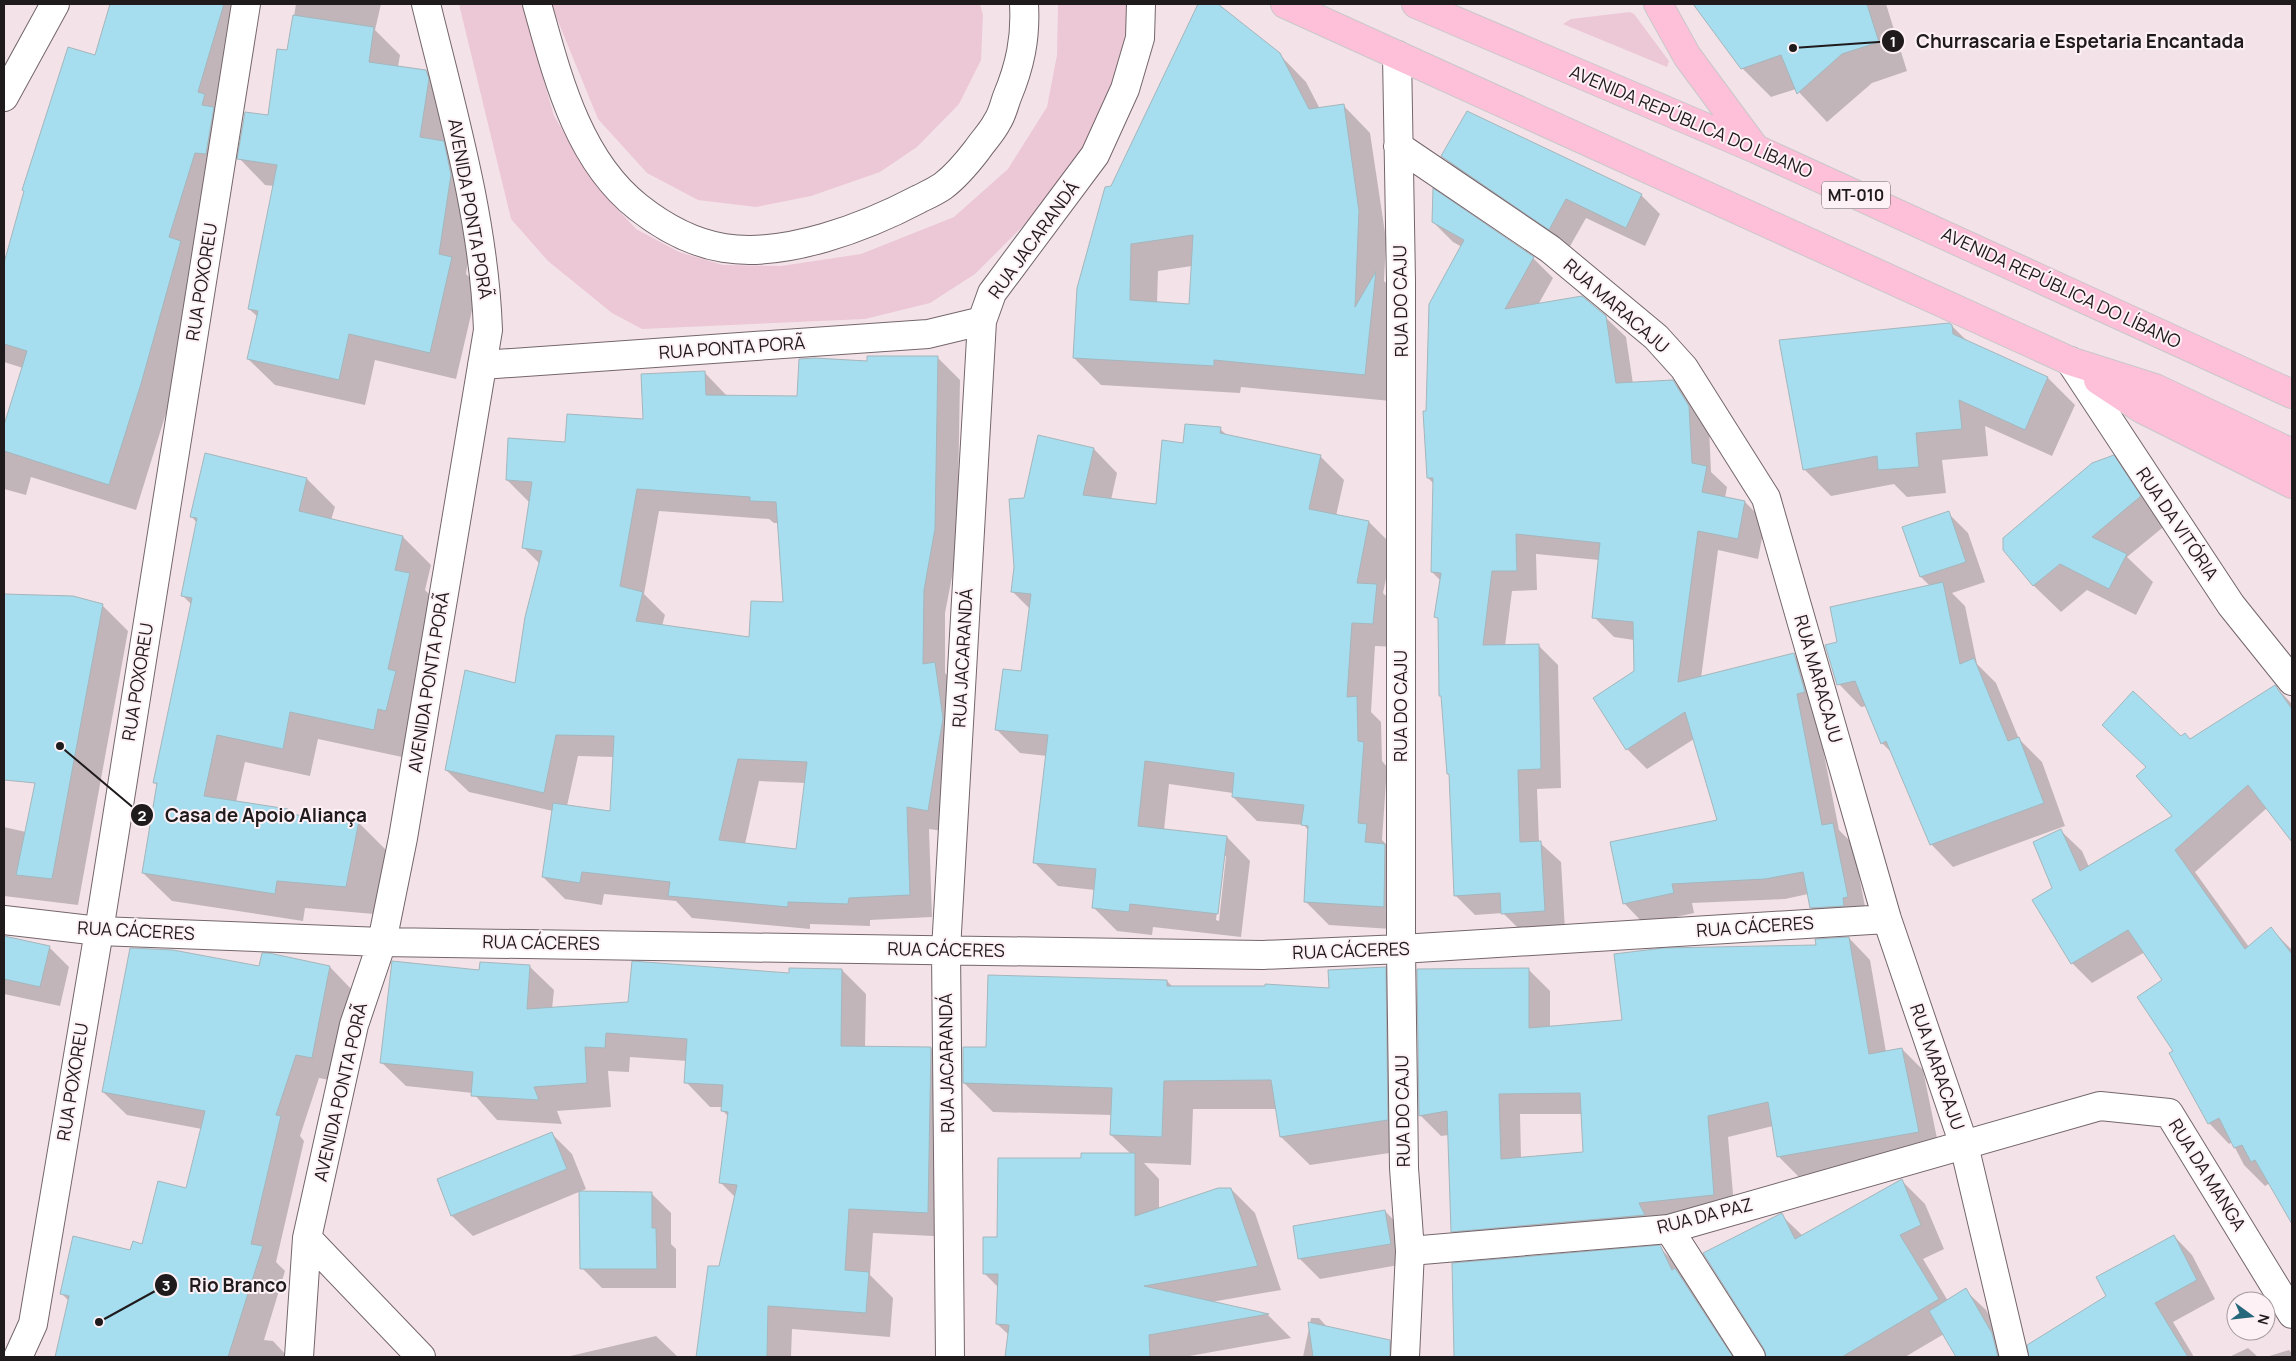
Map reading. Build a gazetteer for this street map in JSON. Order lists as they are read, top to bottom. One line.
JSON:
{"streets":{"main road":["AVENIDA REPÚBLICA DO LÍBANO","MT-010"],"street":["AVENIDA PONTA PORÃ","RUA JACARANDÁ","RUA POXOREU","RUA DO CAJU","RUA MARACAJU","RUA PONTA PORÃ","RUA DA VITÓRIA","RUA CÁCERES","RUA DA MANGA","RUA DA PAZ"]},"crossings":[["AVENIDA PONTA PORÃ","RUA PONTA PORÃ"],["AVENIDA PONTA PORÃ","RUA CÁCERES"],["RUA JACARANDÁ","RUA PONTA PORÃ"],["RUA JACARANDÁ","RUA CÁCERES"],["RUA POXOREU","RUA CÁCERES"],["RUA DO CAJU","RUA MARACAJU"],["RUA DO CAJU","RUA CÁCERES"],["RUA DO CAJU","RUA DA PAZ"],["RUA MARACAJU","RUA CÁCERES"],["RUA MARACAJU","RUA DA MANGA"],["RUA MARACAJU","RUA DA PAZ"],["RUA DA MANGA","RUA DA PAZ"]],"places":["Churrascaria e Espetaria Encantada","Casa de Apoio Aliança","Rio Branco"],"north":"right"}
